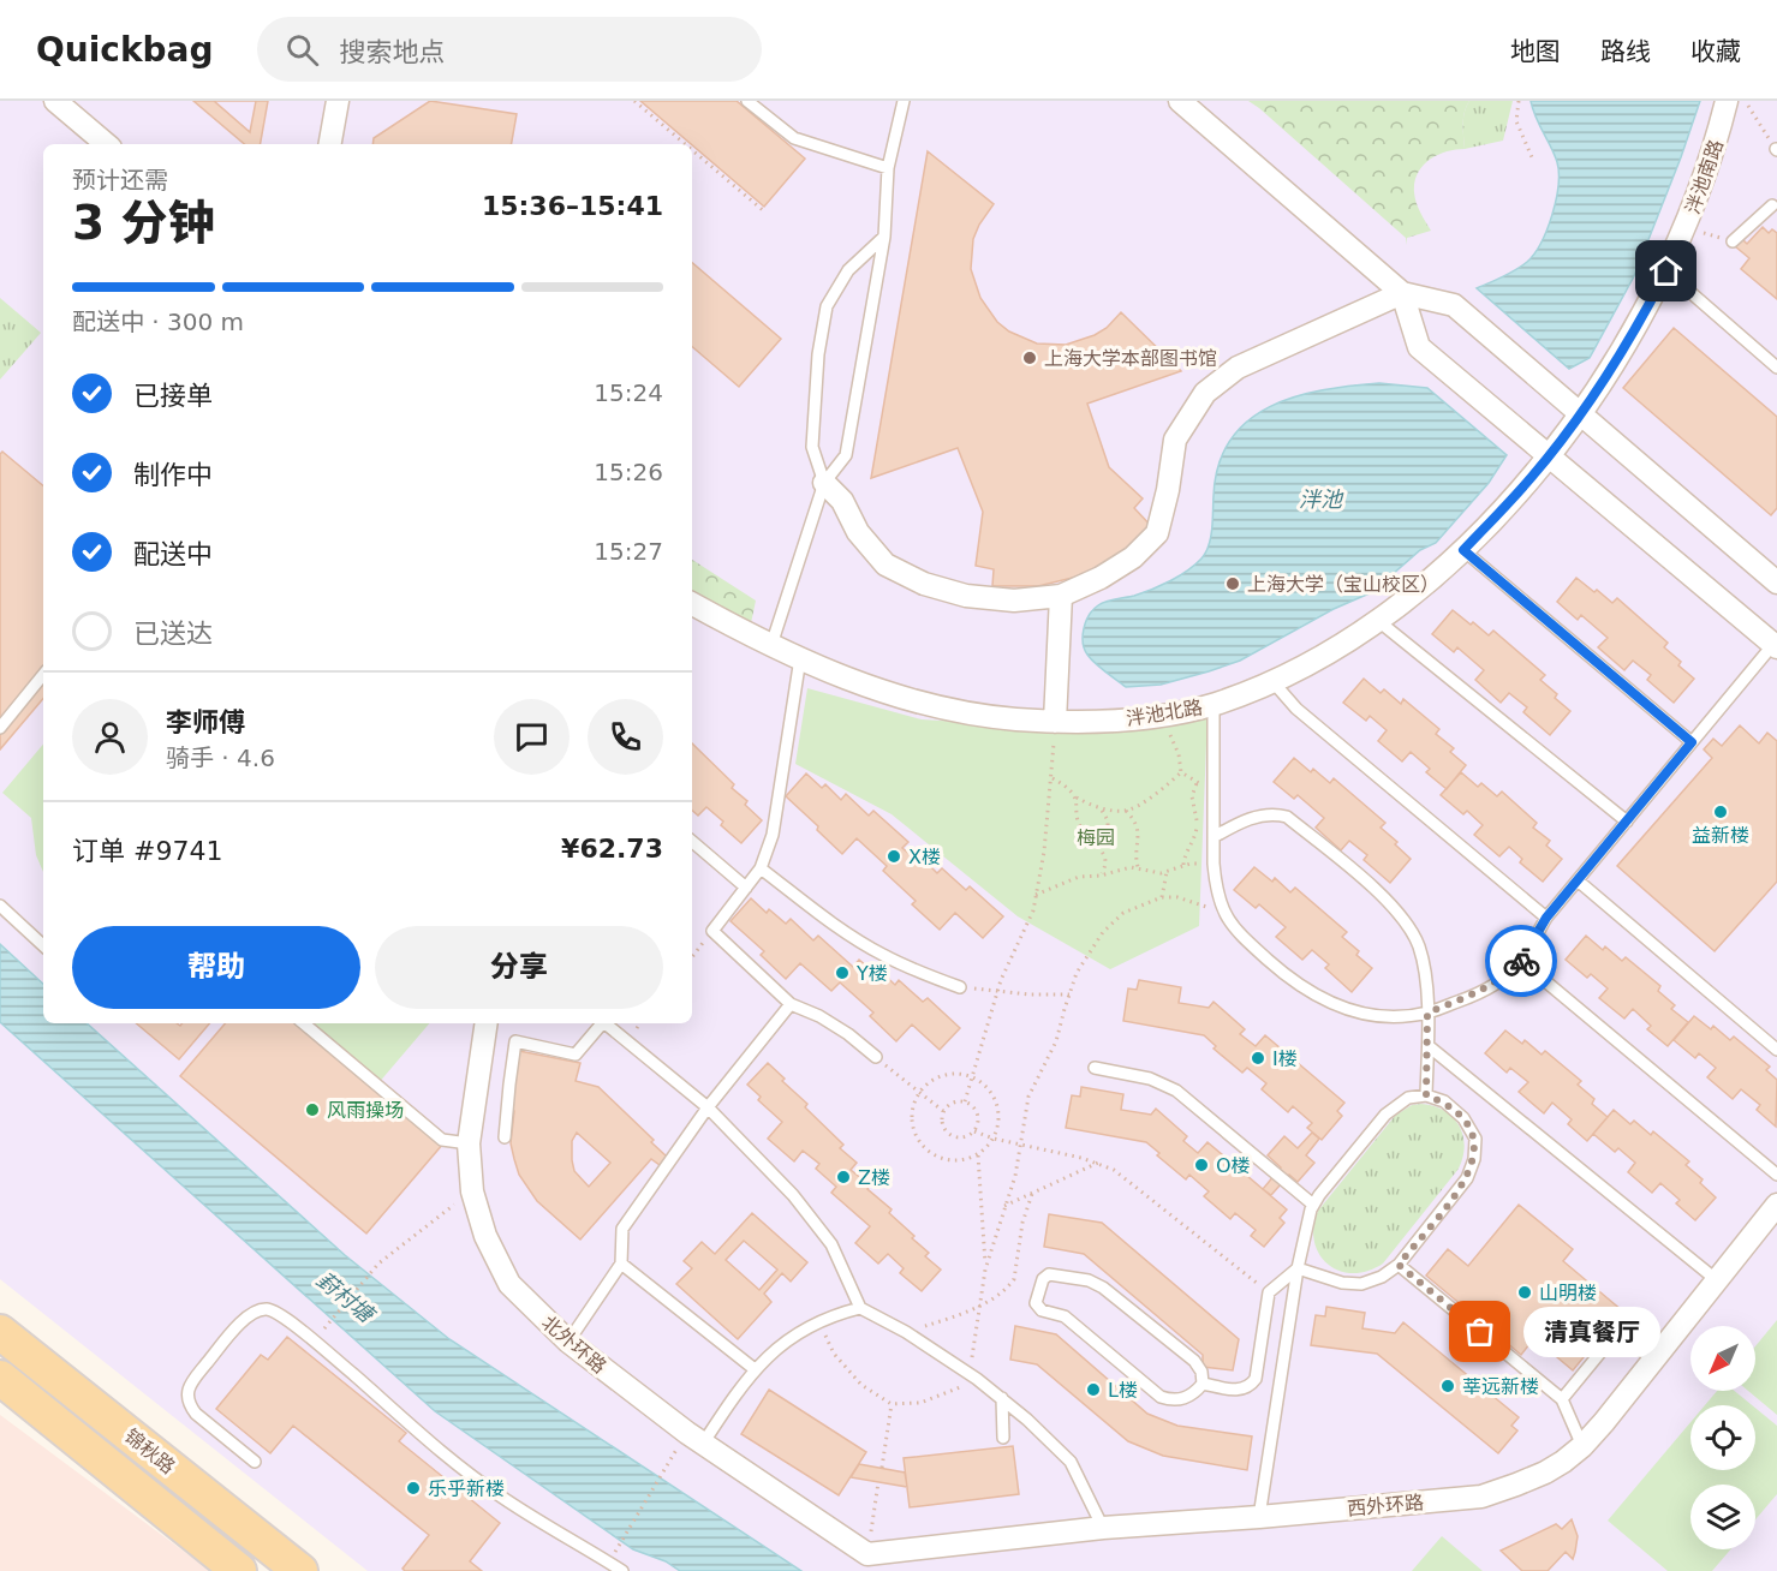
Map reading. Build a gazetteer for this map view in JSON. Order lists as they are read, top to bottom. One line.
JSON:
{"streets":{"main road":["锦秋路"],"street":["泮池南路","泮池北路","北外环路","西外环路"]},"crossings":[["泮池南路","泮池北路"],["北外环路","西外环路"]],"water":["泮池","葑村塘"],"parks":["梅园"],"places":["上海大学本部图书馆","上海大学（宝山校区）","益新楼","X楼","Y楼","I楼","风雨操场","O楼","Z楼","山明楼","清真餐厅","莘远新楼","L楼","乐乎新楼"],"north":"bottom left","page":{"header":"Quickbag","search":"搜索地点","nav":["地图","路线","收藏"],"heading":["3 分钟","预计还需","15:36–15:41"],"panel":["李师傅","骑手 · 4.6","订单 #9741","¥62.73"],"bar":"配送中 · 300 m","list":[["已接单","15:24"],["制作中","15:26"],["配送中","15:27"],"已送达"],"buttons":["帮助","分享"],"bubble":"清真餐厅"}}
